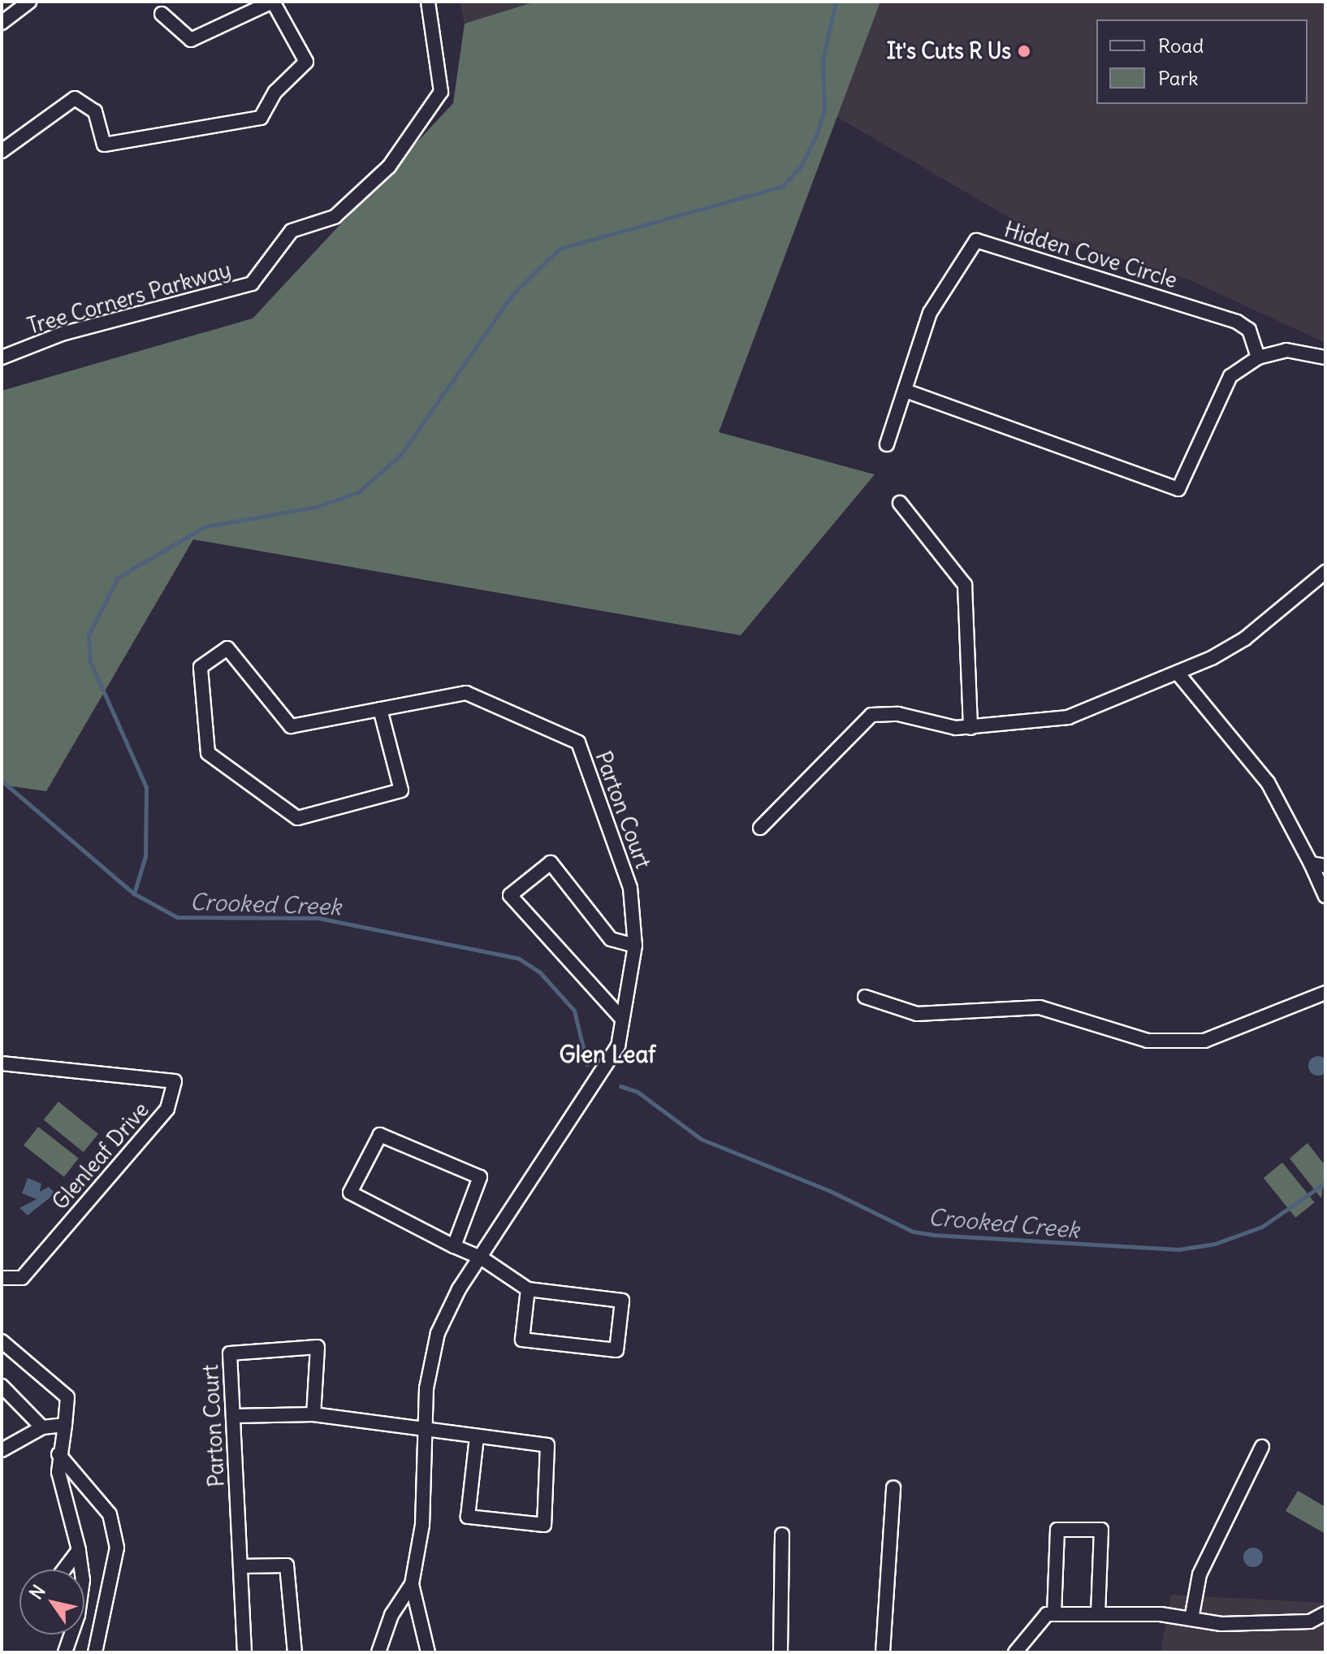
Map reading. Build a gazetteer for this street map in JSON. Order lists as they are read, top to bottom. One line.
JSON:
{"streets":{"street":["Hidden Cove Circle","Tree Corners Parkway","Parton Court","Glenleaf Drive"]},"districts":["Glen Leaf"],"water":["Crooked Creek"],"places":["It's Cuts R Us"],"legend":["Road","Park"],"north":"top left"}
